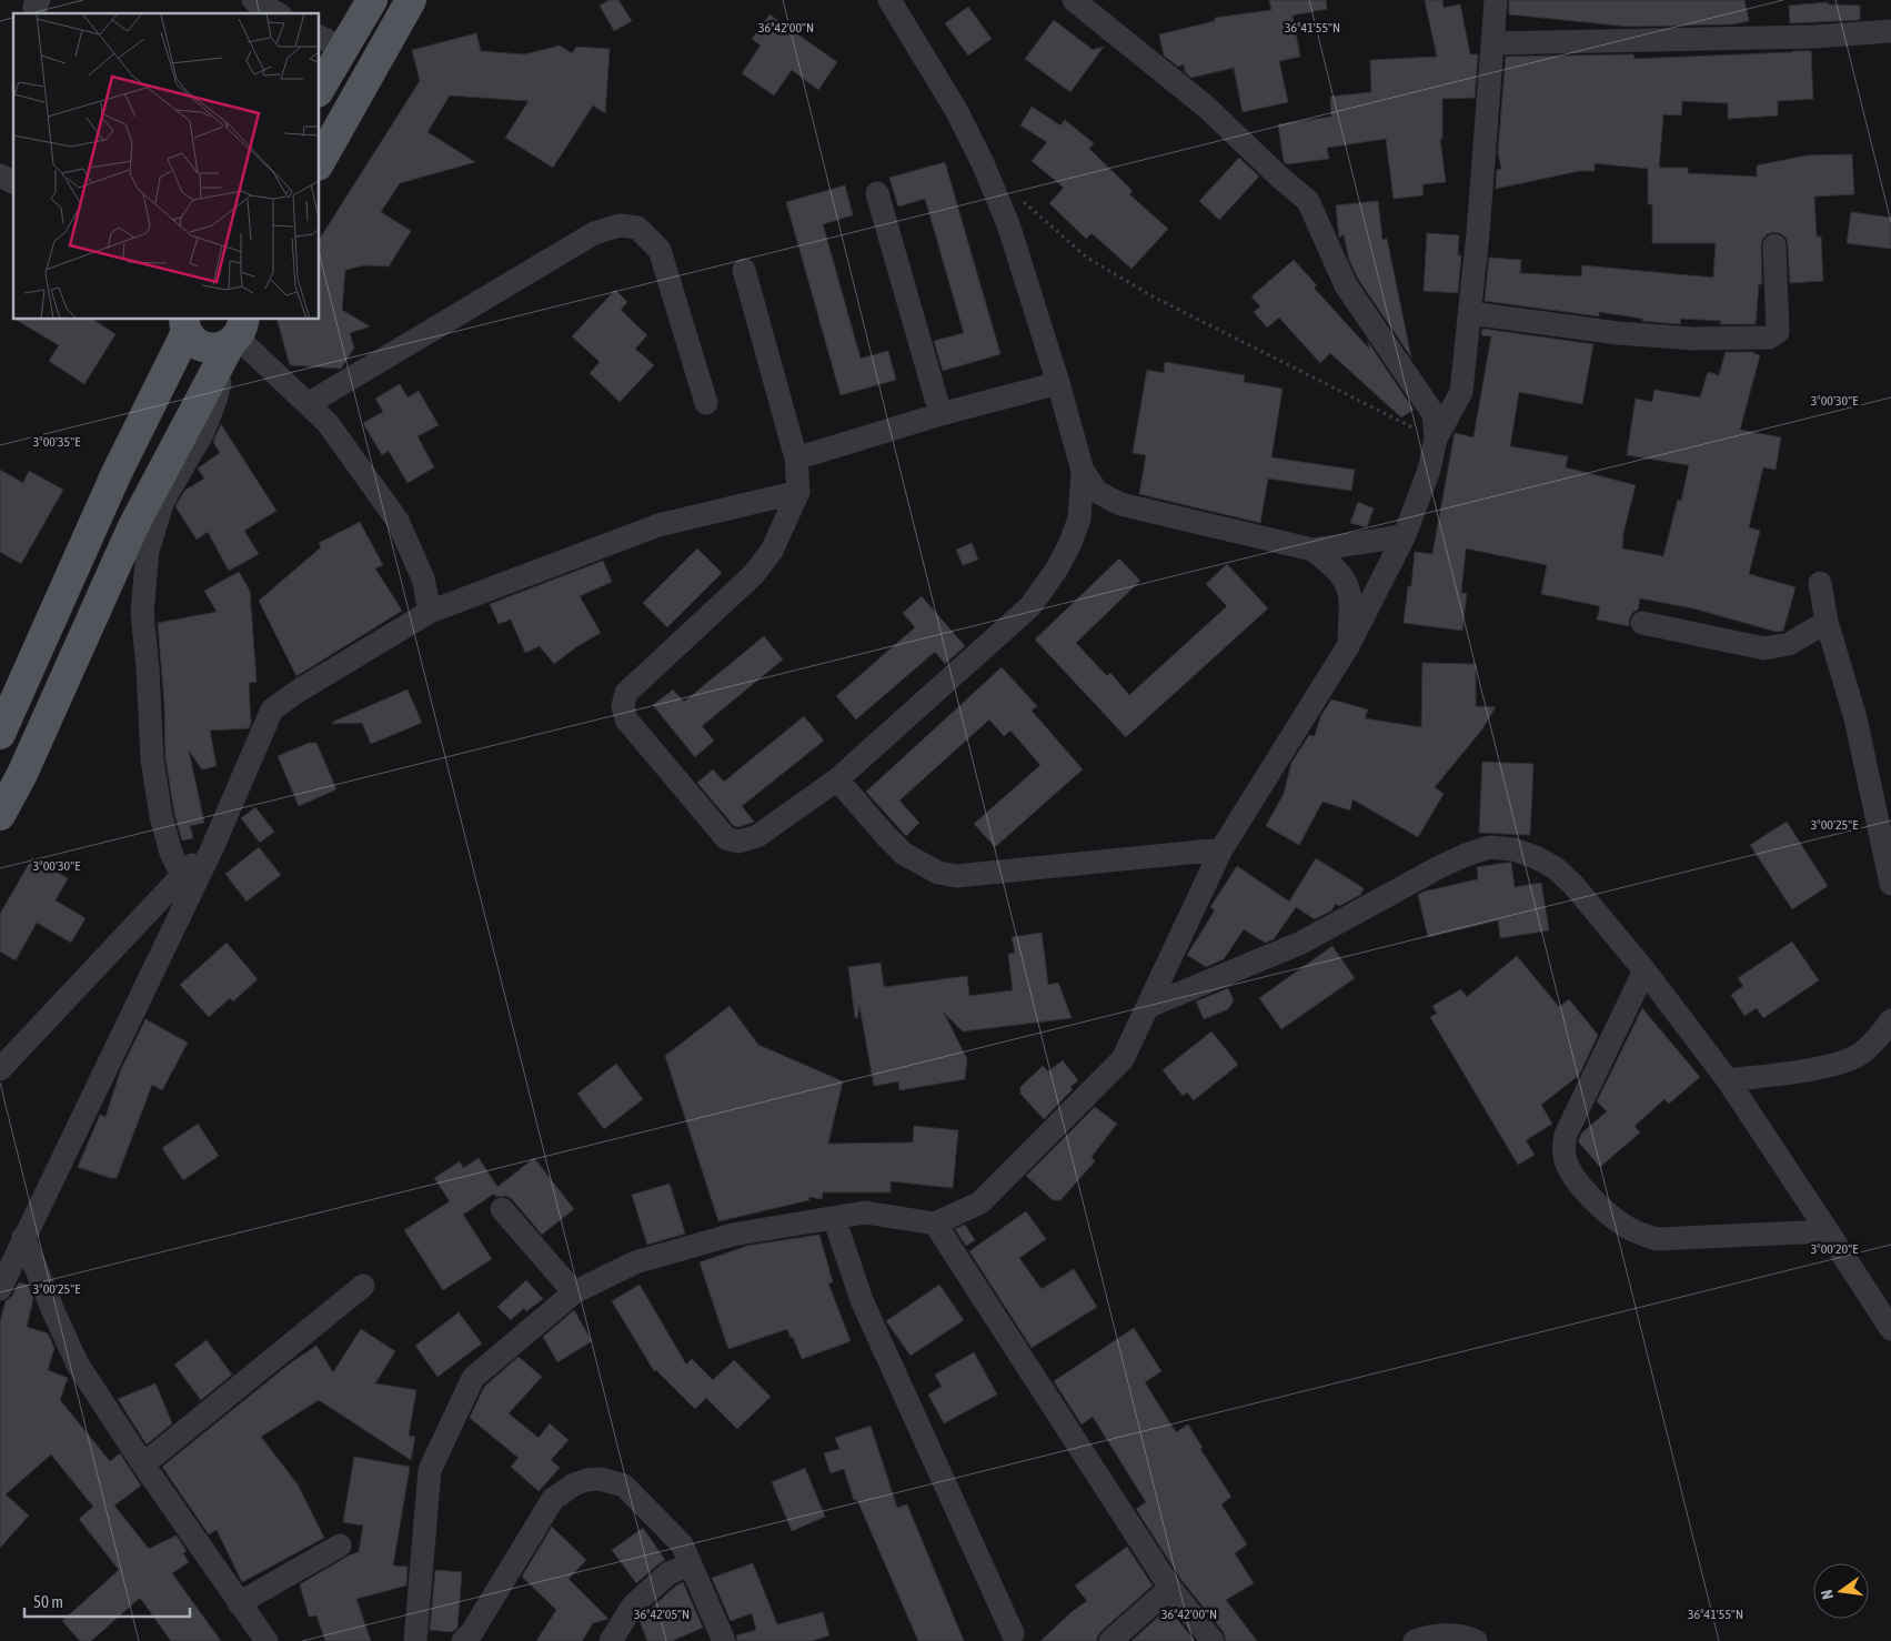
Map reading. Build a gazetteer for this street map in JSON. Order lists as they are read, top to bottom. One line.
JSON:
{"scale_bar":"50 m","north":"left","coordinates":["36°42'00\"N","36°41'55\"N","3°00'30\"E","3°00'35\"E","3°00'25\"E","3°00'20\"E","36°42'05\"N"]}
